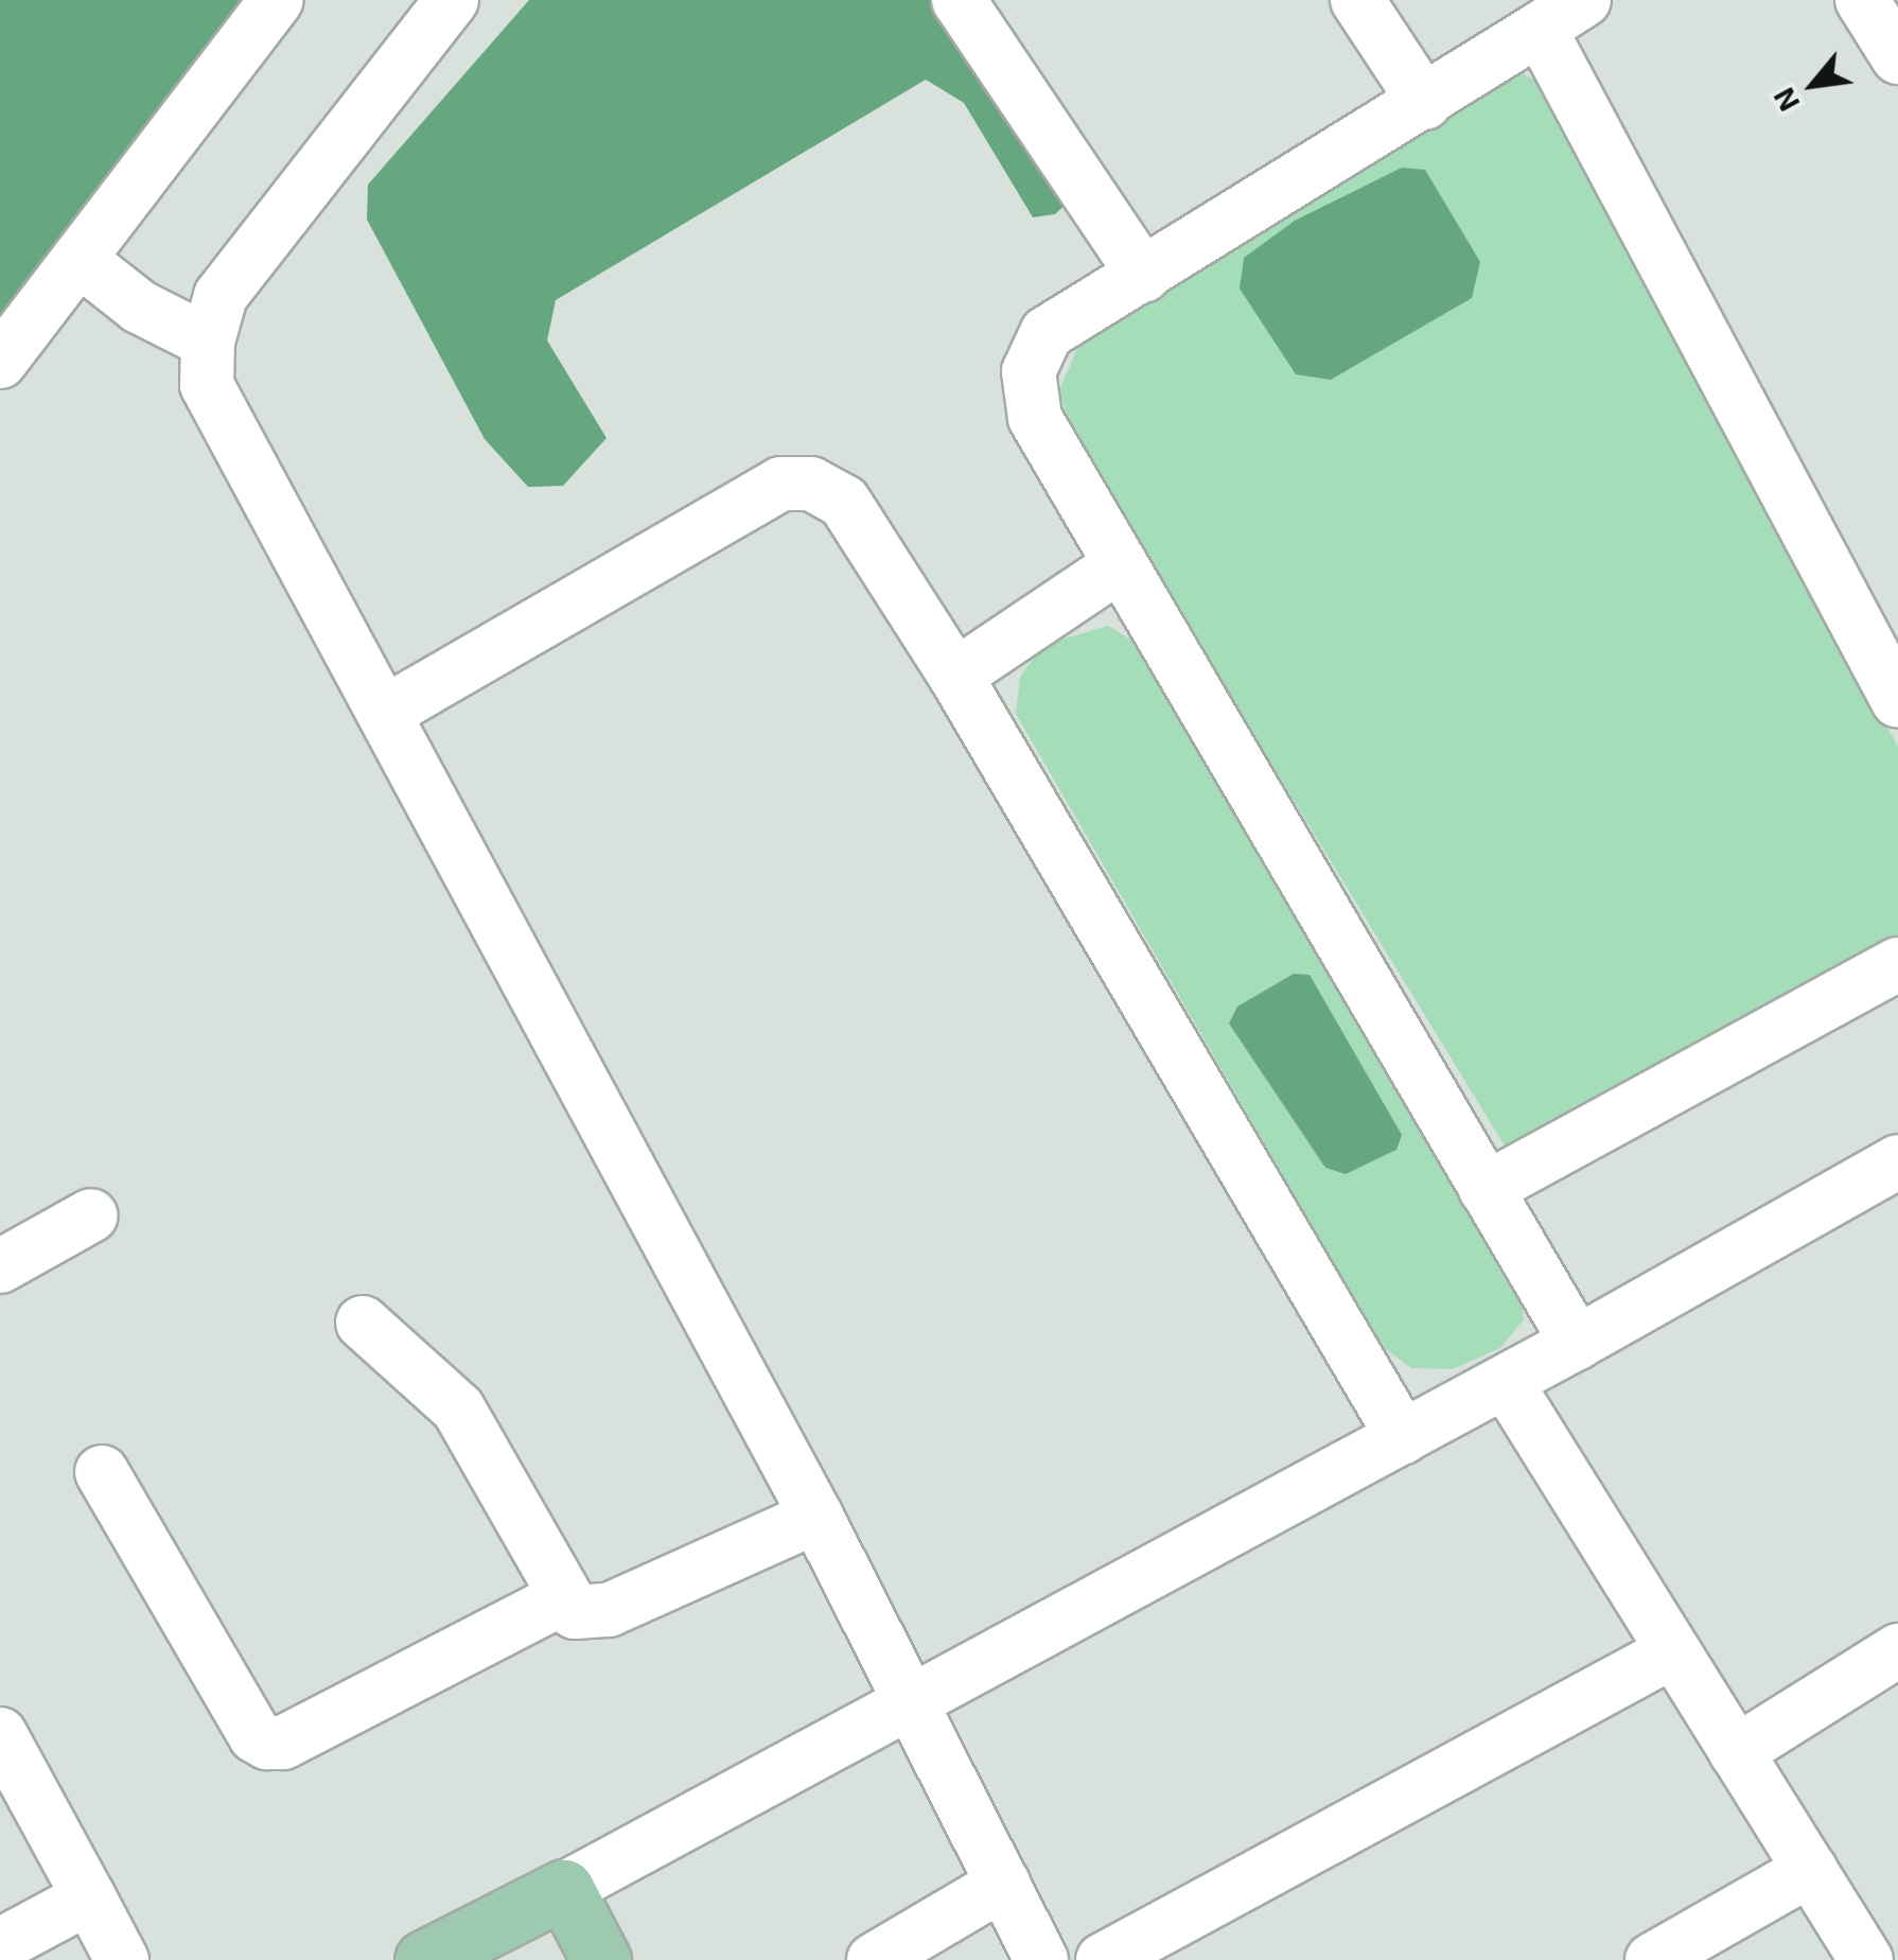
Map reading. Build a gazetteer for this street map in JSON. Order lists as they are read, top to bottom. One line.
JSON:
{"north":"bottom left"}
